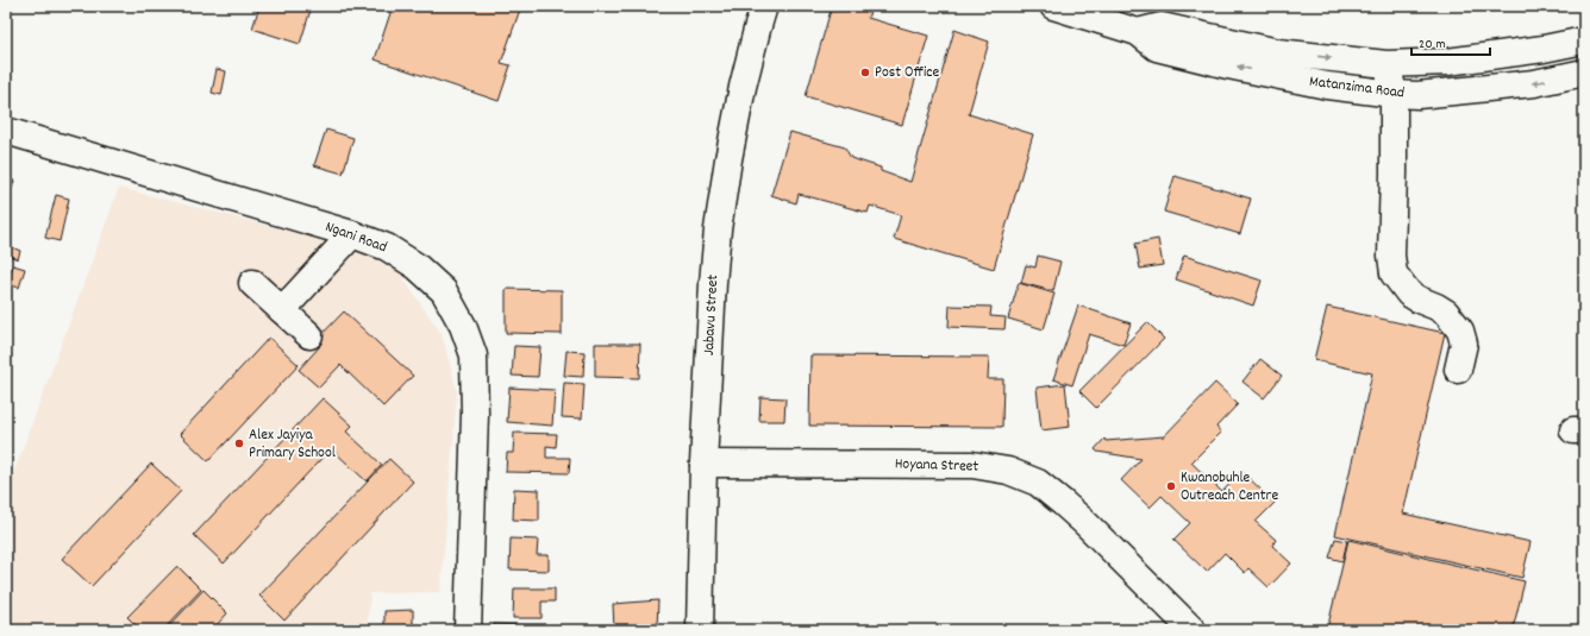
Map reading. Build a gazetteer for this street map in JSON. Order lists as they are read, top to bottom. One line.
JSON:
{"streets":{"street":["Matanzima Road","Ngani Road","Jabavu Street","Hoyana Street"]},"crossings":[["Jabavu Street","Hoyana Street"]],"places":["Post Office","Alex Jayiya Primary School","Kwanobuhle Outreach Centre"],"scale_bar":"20 m"}
